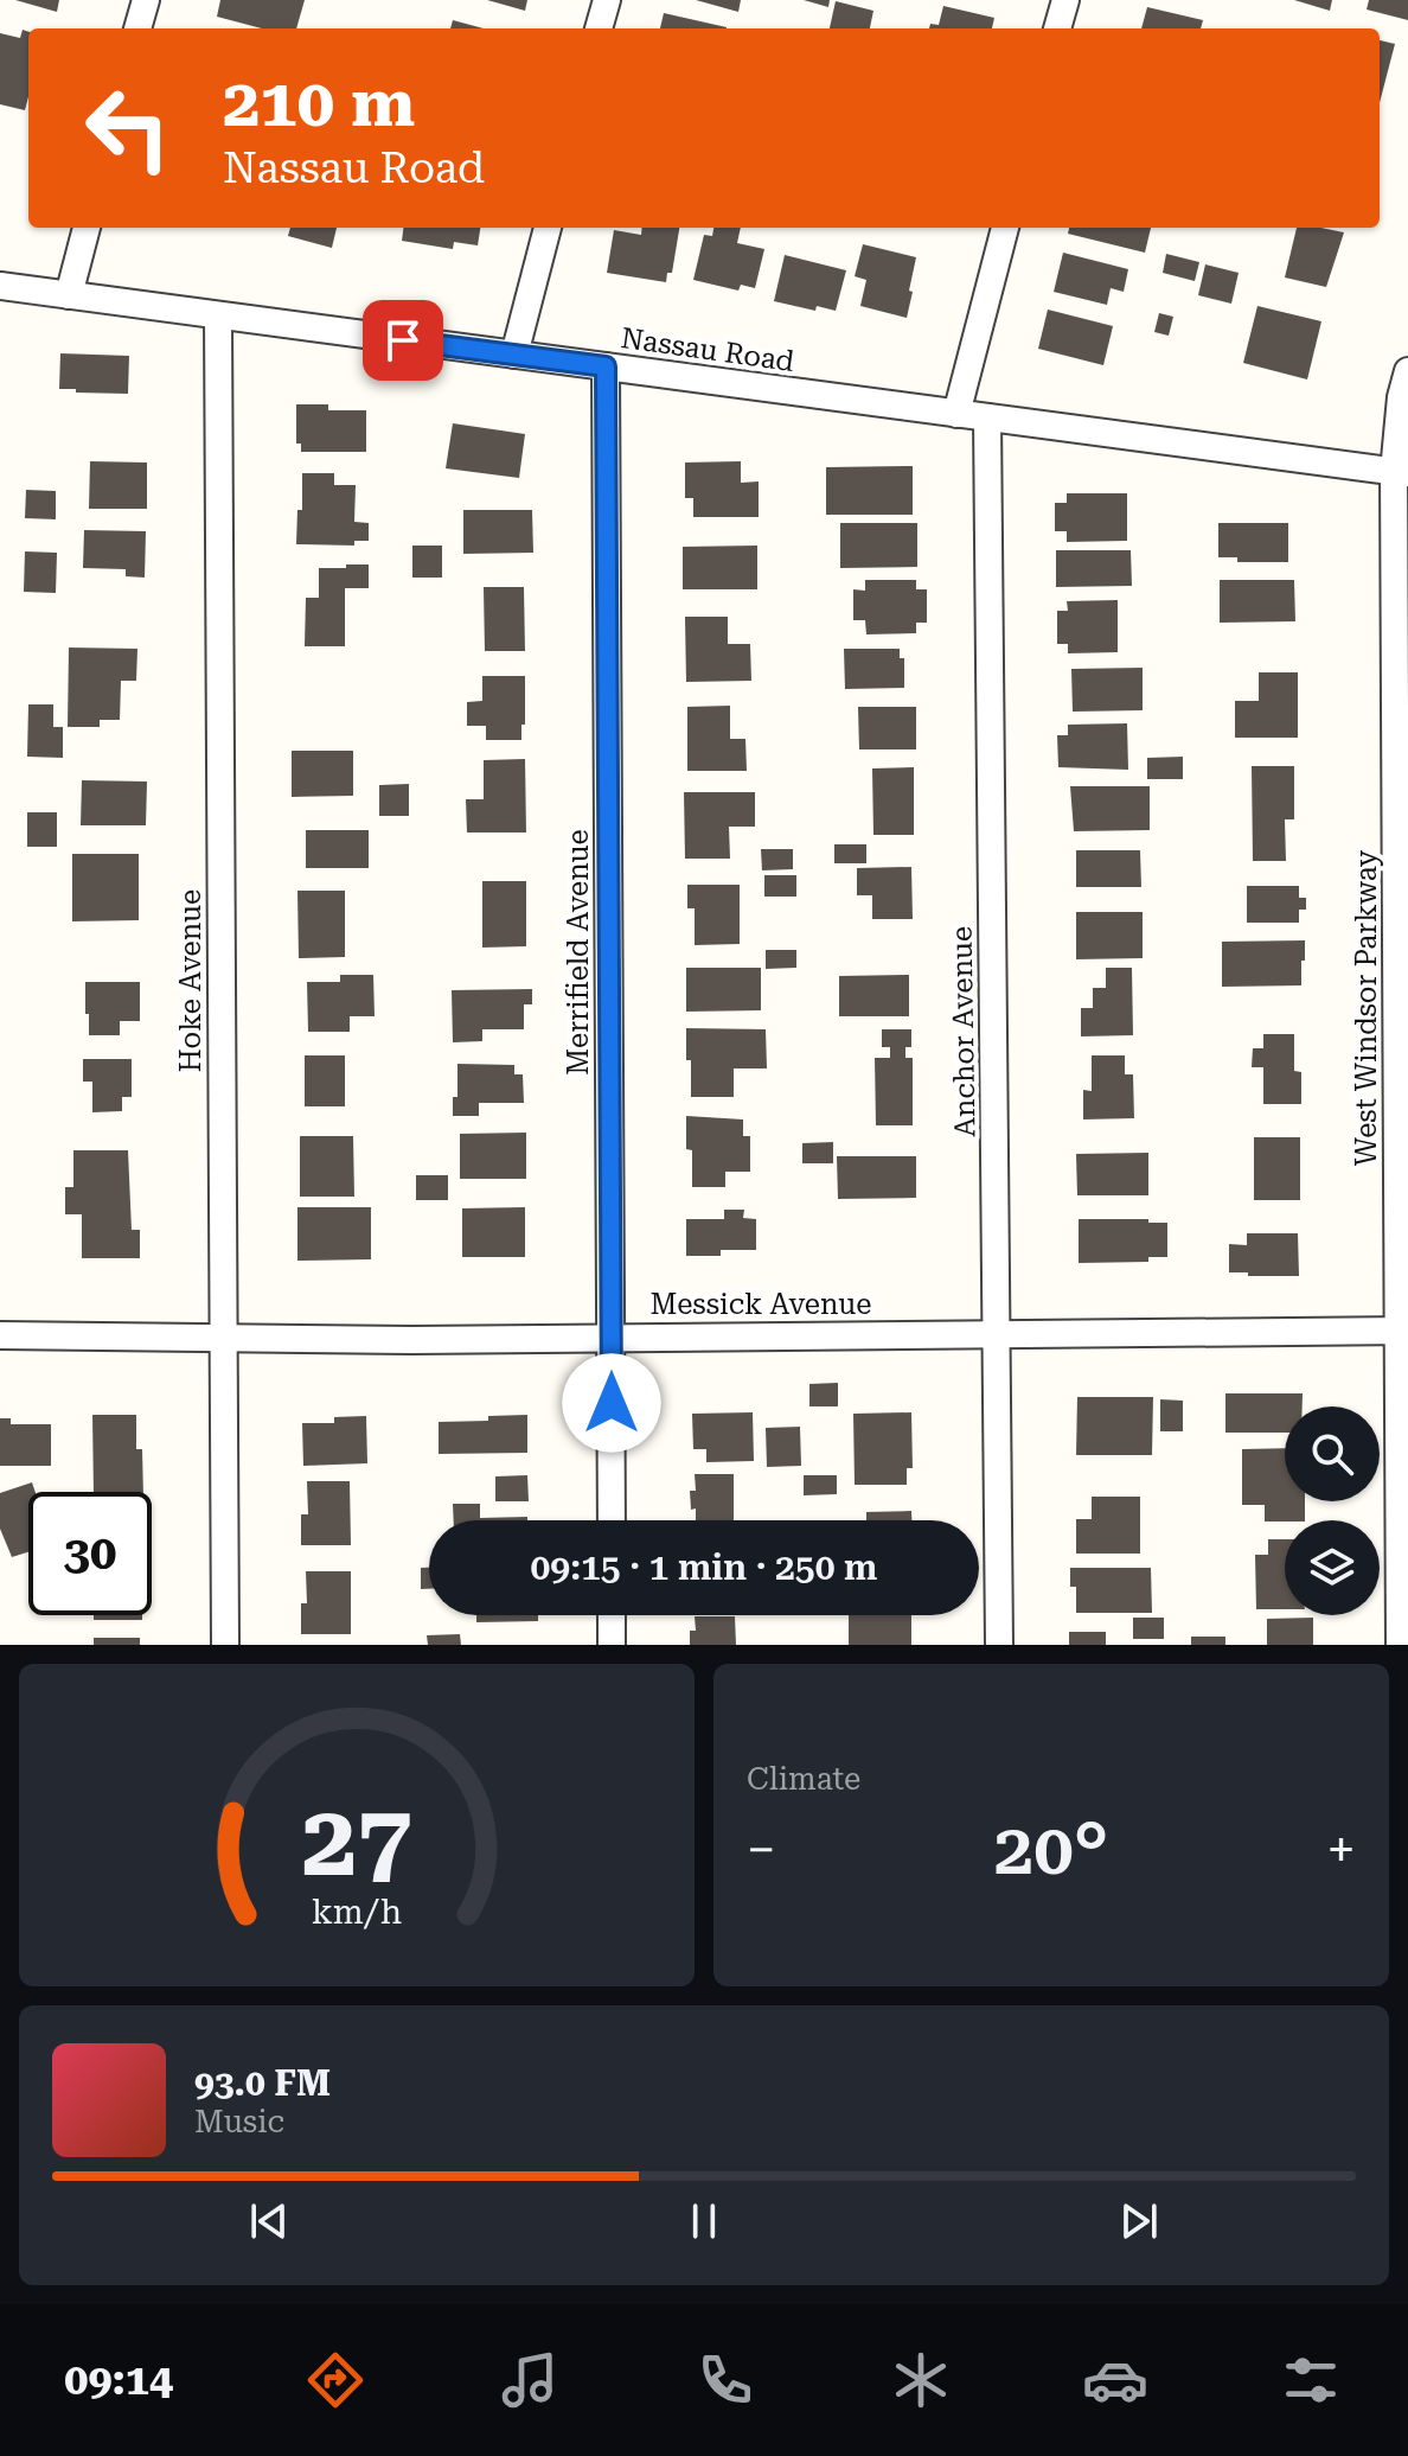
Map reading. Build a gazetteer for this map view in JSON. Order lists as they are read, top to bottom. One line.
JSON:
{"streets":{"street":["Nassau Road","Merrifield Avenue","Hoke Avenue","West Windsor Parkway","Anchor Avenue","Messick Avenue"]},"crossings":[["Nassau Road","Merrifield Avenue"],["Nassau Road","Hoke Avenue"],["Nassau Road","West Windsor Parkway"],["Nassau Road","Anchor Avenue"],["Merrifield Avenue","Messick Avenue"],["Hoke Avenue","Messick Avenue"],["West Windsor Parkway","Messick Avenue"],["Anchor Avenue","Messick Avenue"]],"page":{"turn":["210 m","Nassau Road"],"limit":"30","trip":"09:15 · 1 min · 250 m","tile":"Climate","heat":["−","20°","+"],"song":["93.0 FM","Music"],"tabs":"09:14","gauge":["27","km/h"]}}
